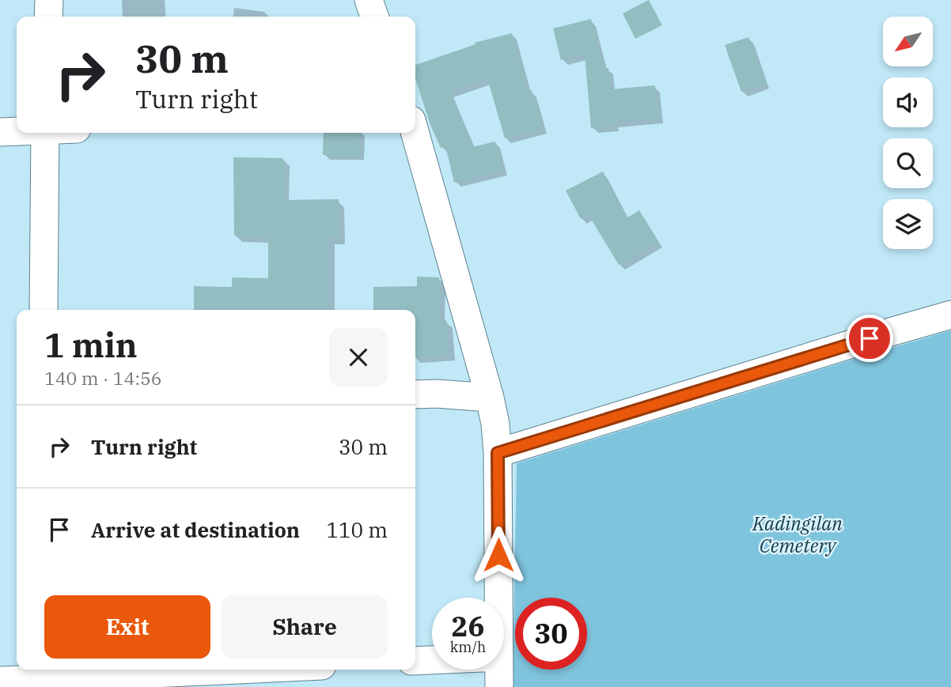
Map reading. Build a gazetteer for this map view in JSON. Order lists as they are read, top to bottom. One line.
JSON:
{"parks":["Kadingilan Cemetery"],"north":"bottom left","page":{"turn":["30 m","Turn right"],"heading":["1 min","140 m · 14:56"],"list":[{"name":"Turn right","value":"30 m"},{"name":"Arrive at destination","value":"110 m"}],"buttons":["Exit","Share"],"speed":"26 km/h","limit":"30"}}
